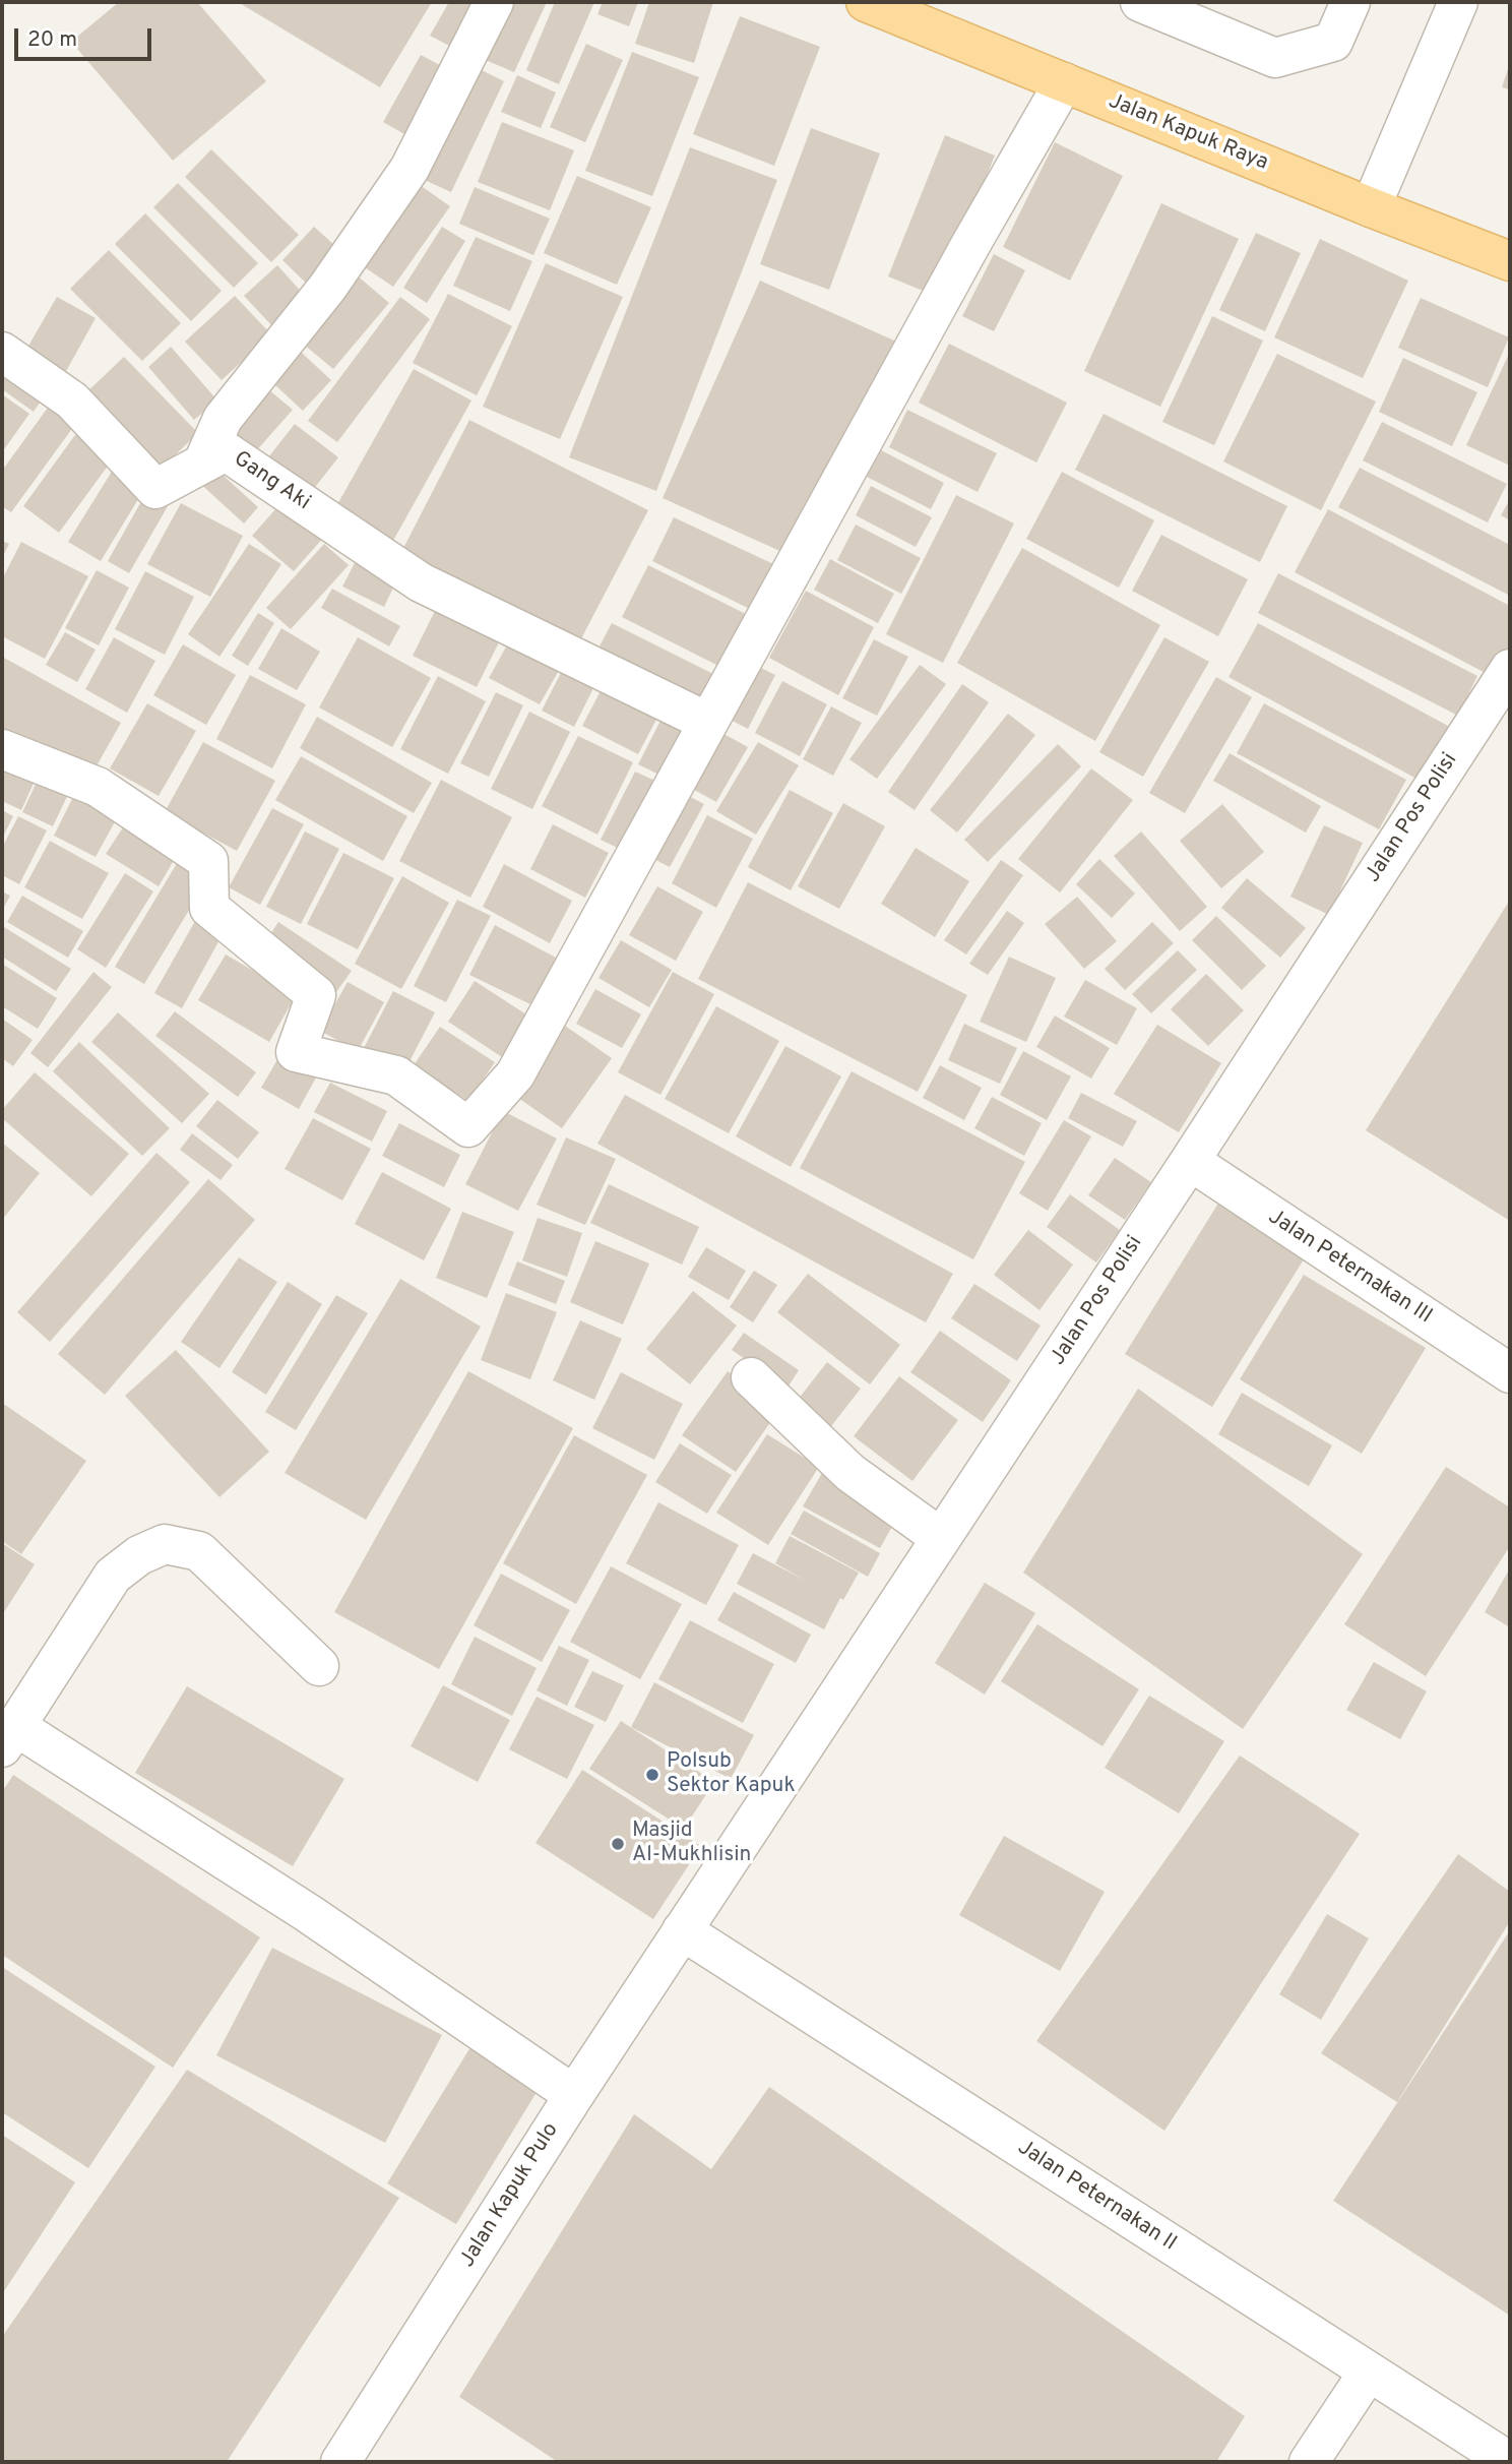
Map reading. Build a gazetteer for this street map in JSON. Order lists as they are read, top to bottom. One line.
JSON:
{"streets":{"main road":["Jalan Kapuk Raya"],"street":["Gang Aki","Jalan Pos Polisi","Jalan Peternakan III","Jalan Kapuk Pulo","Jalan Peternakan II"]},"crossings":[["Jalan Pos Polisi","Jalan Peternakan III"],["Jalan Pos Polisi","Jalan Kapuk Pulo"],["Jalan Pos Polisi","Jalan Peternakan II"],["Jalan Kapuk Pulo","Jalan Peternakan II"]],"places":["Polsub Sektor Kapuk","Masjid Al-Mukhlisin"],"scale_bar":"20 m"}
